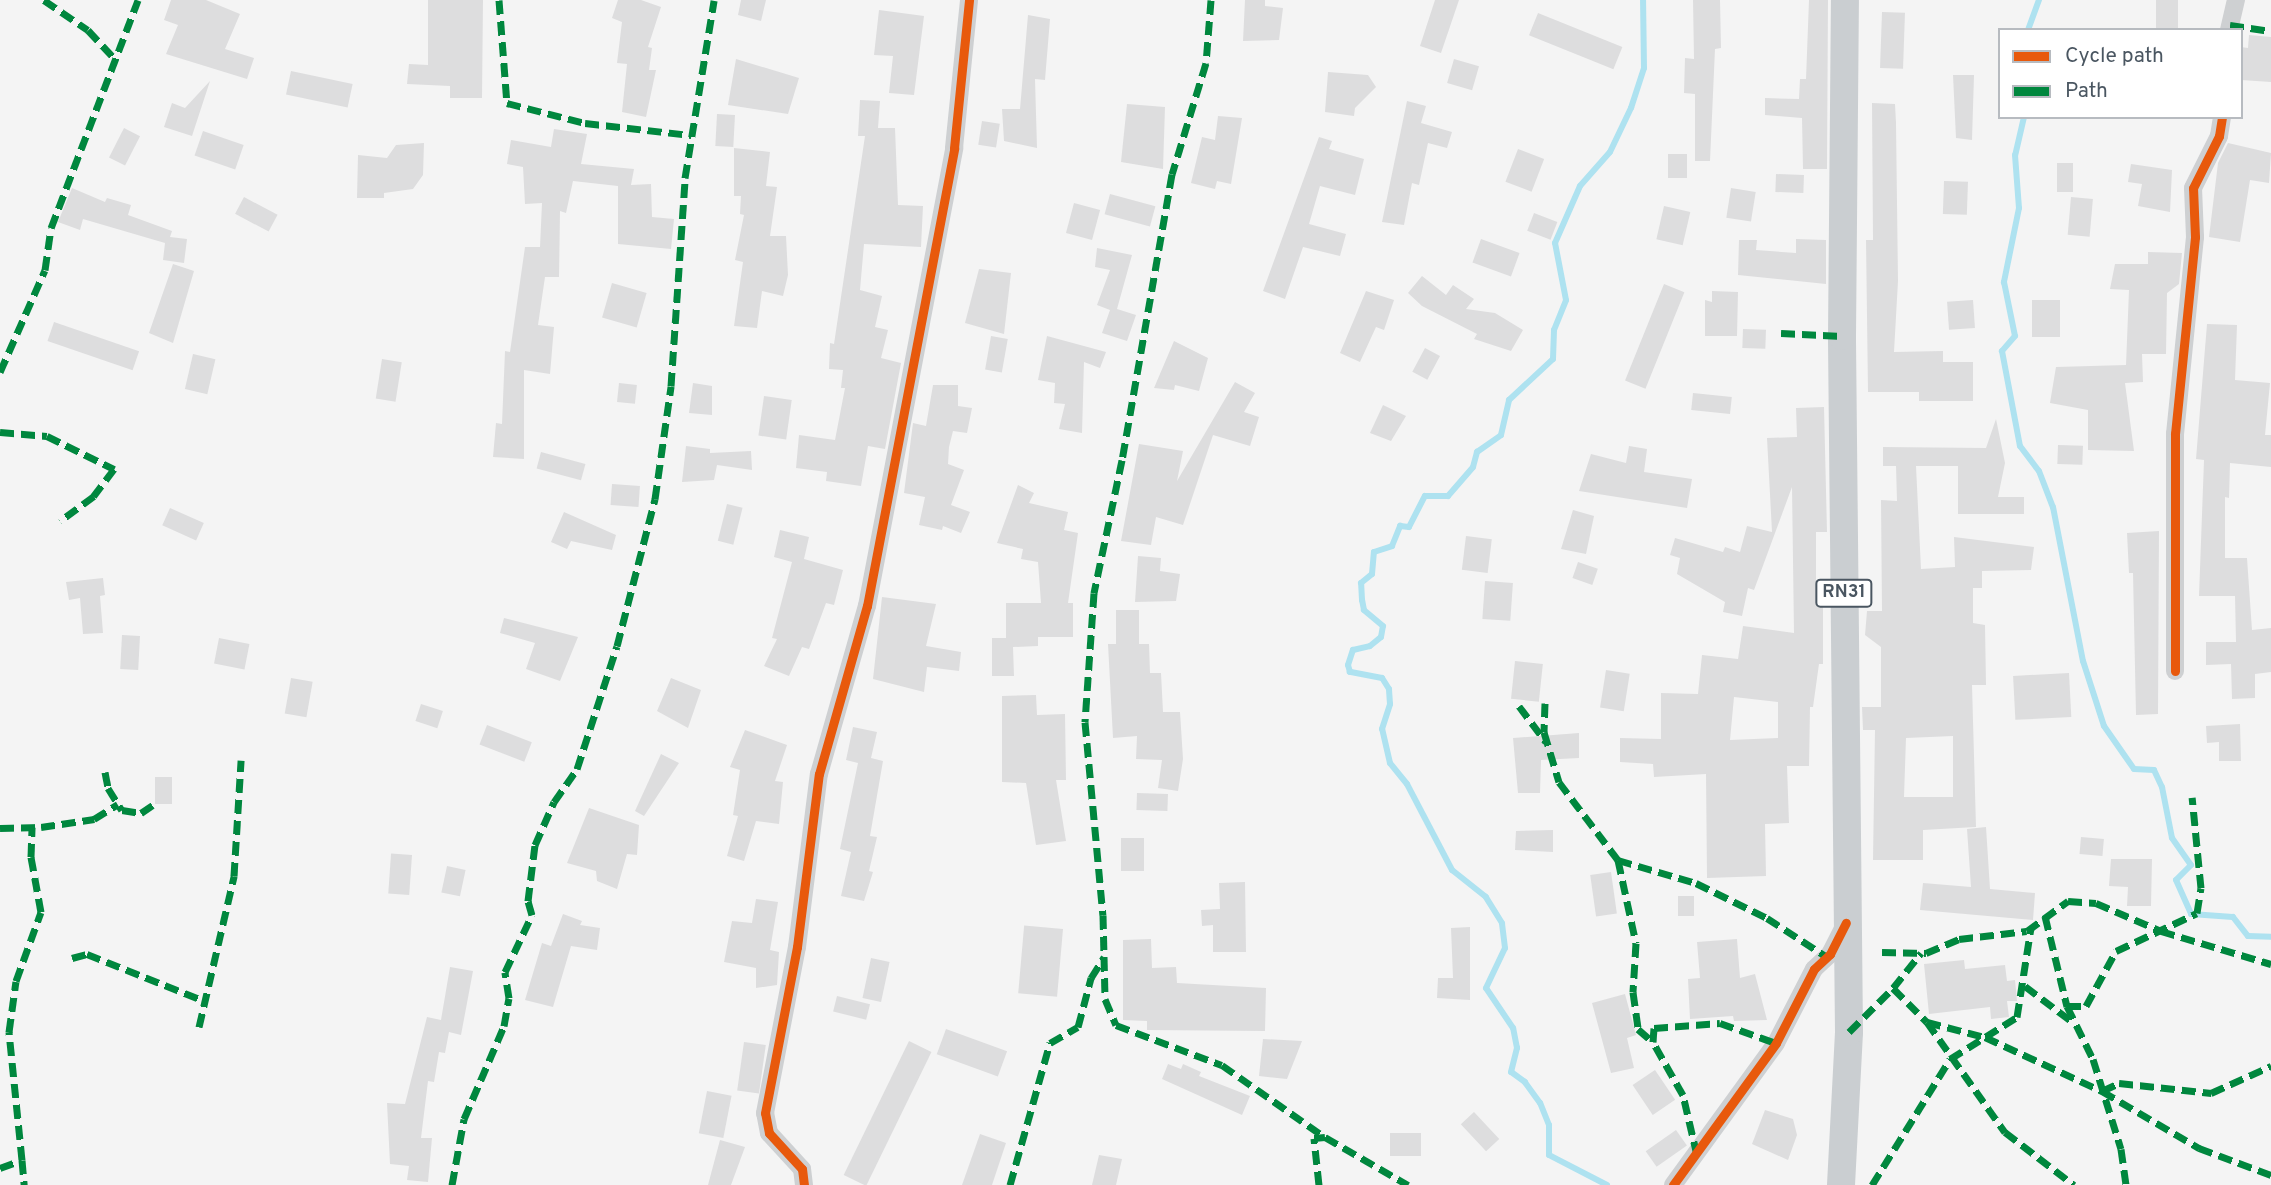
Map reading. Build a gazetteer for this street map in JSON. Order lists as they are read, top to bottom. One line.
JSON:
{"streets":{"main road":["RN31"]},"legend":["Cycle path","Path"]}
